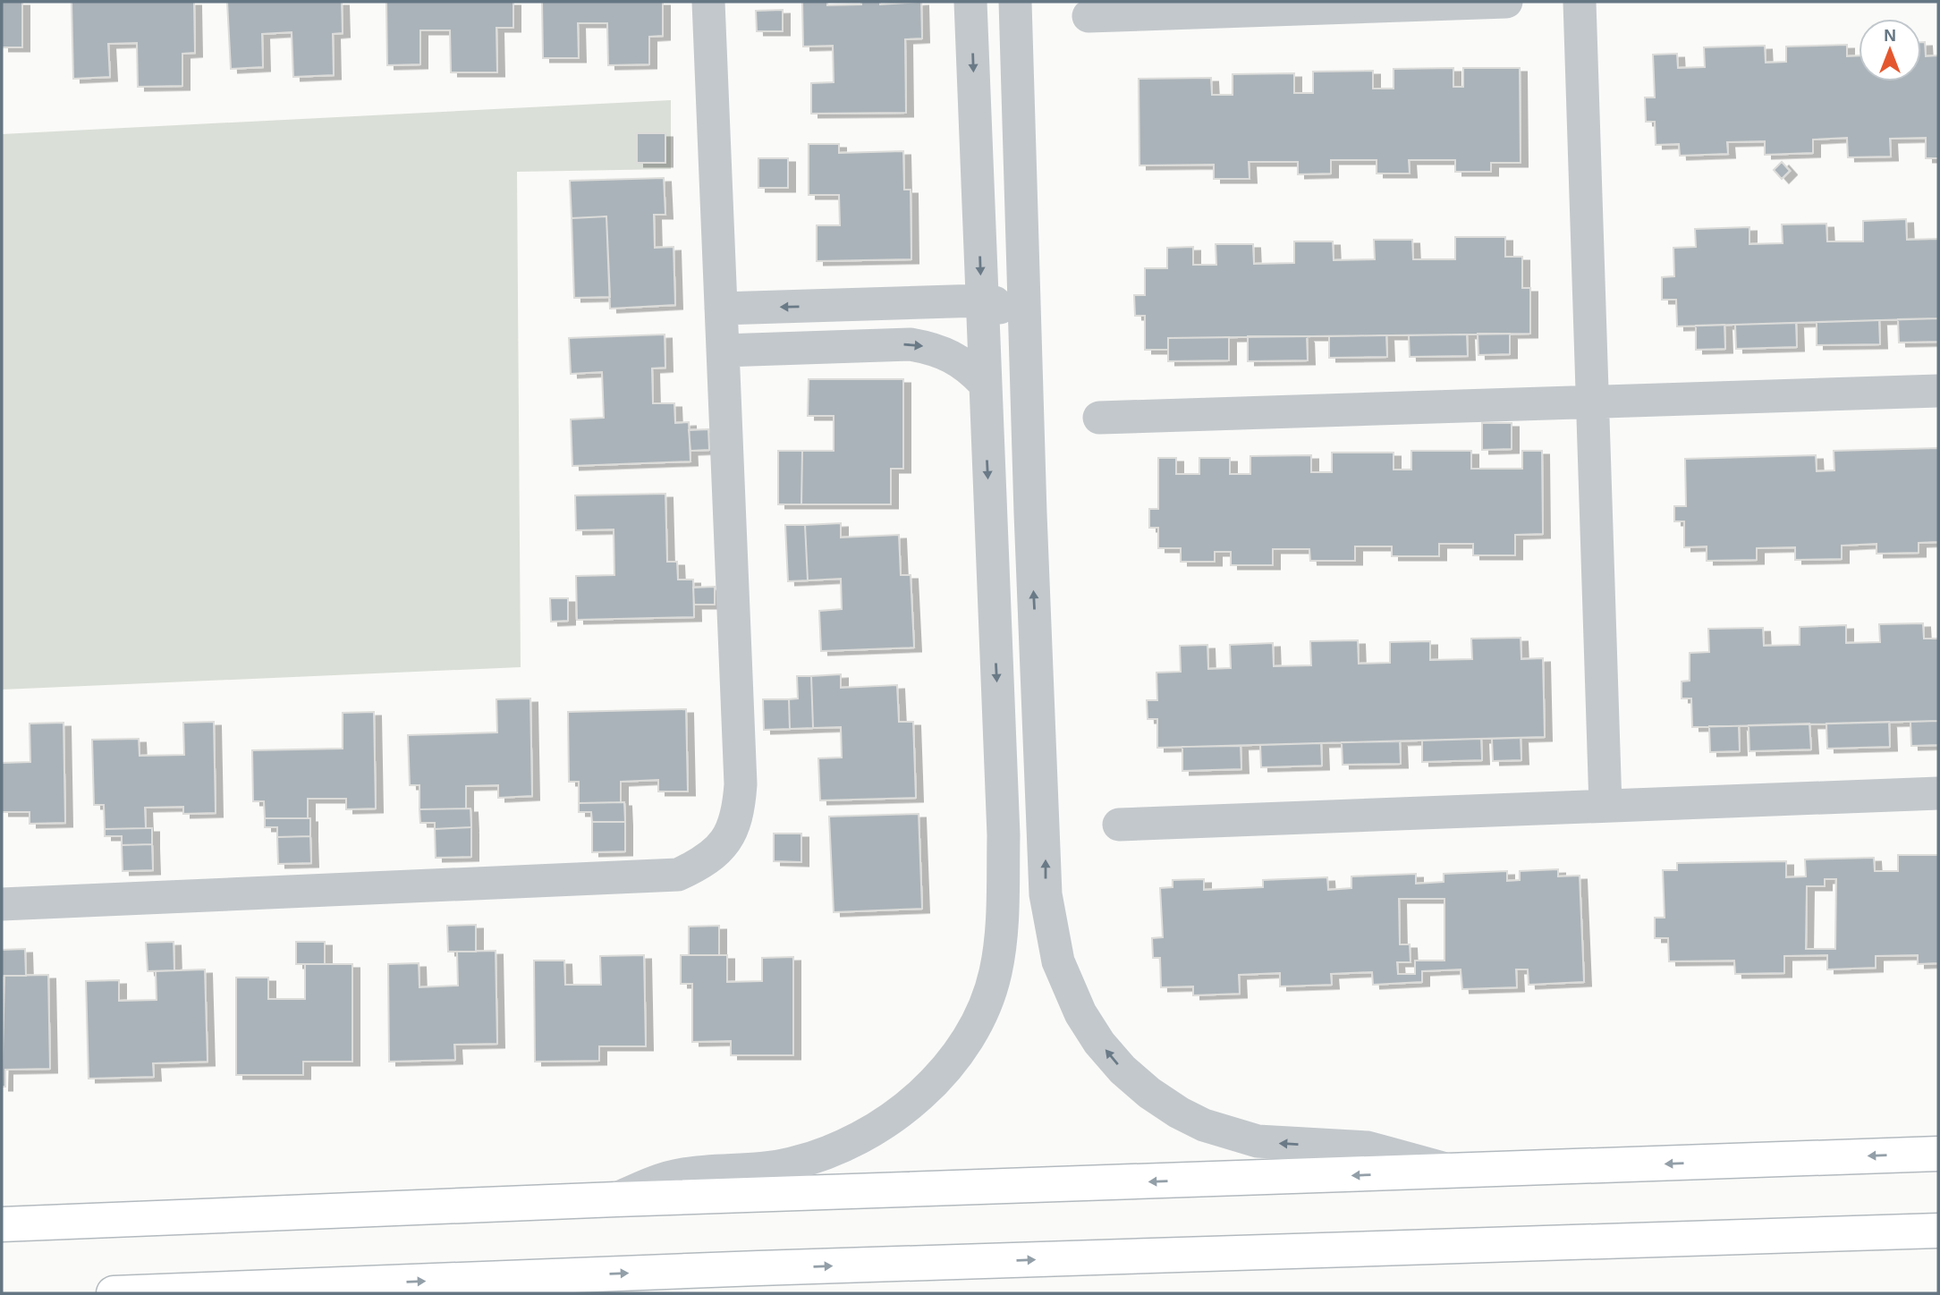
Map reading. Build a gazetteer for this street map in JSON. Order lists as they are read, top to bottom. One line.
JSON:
{"north":"top"}
